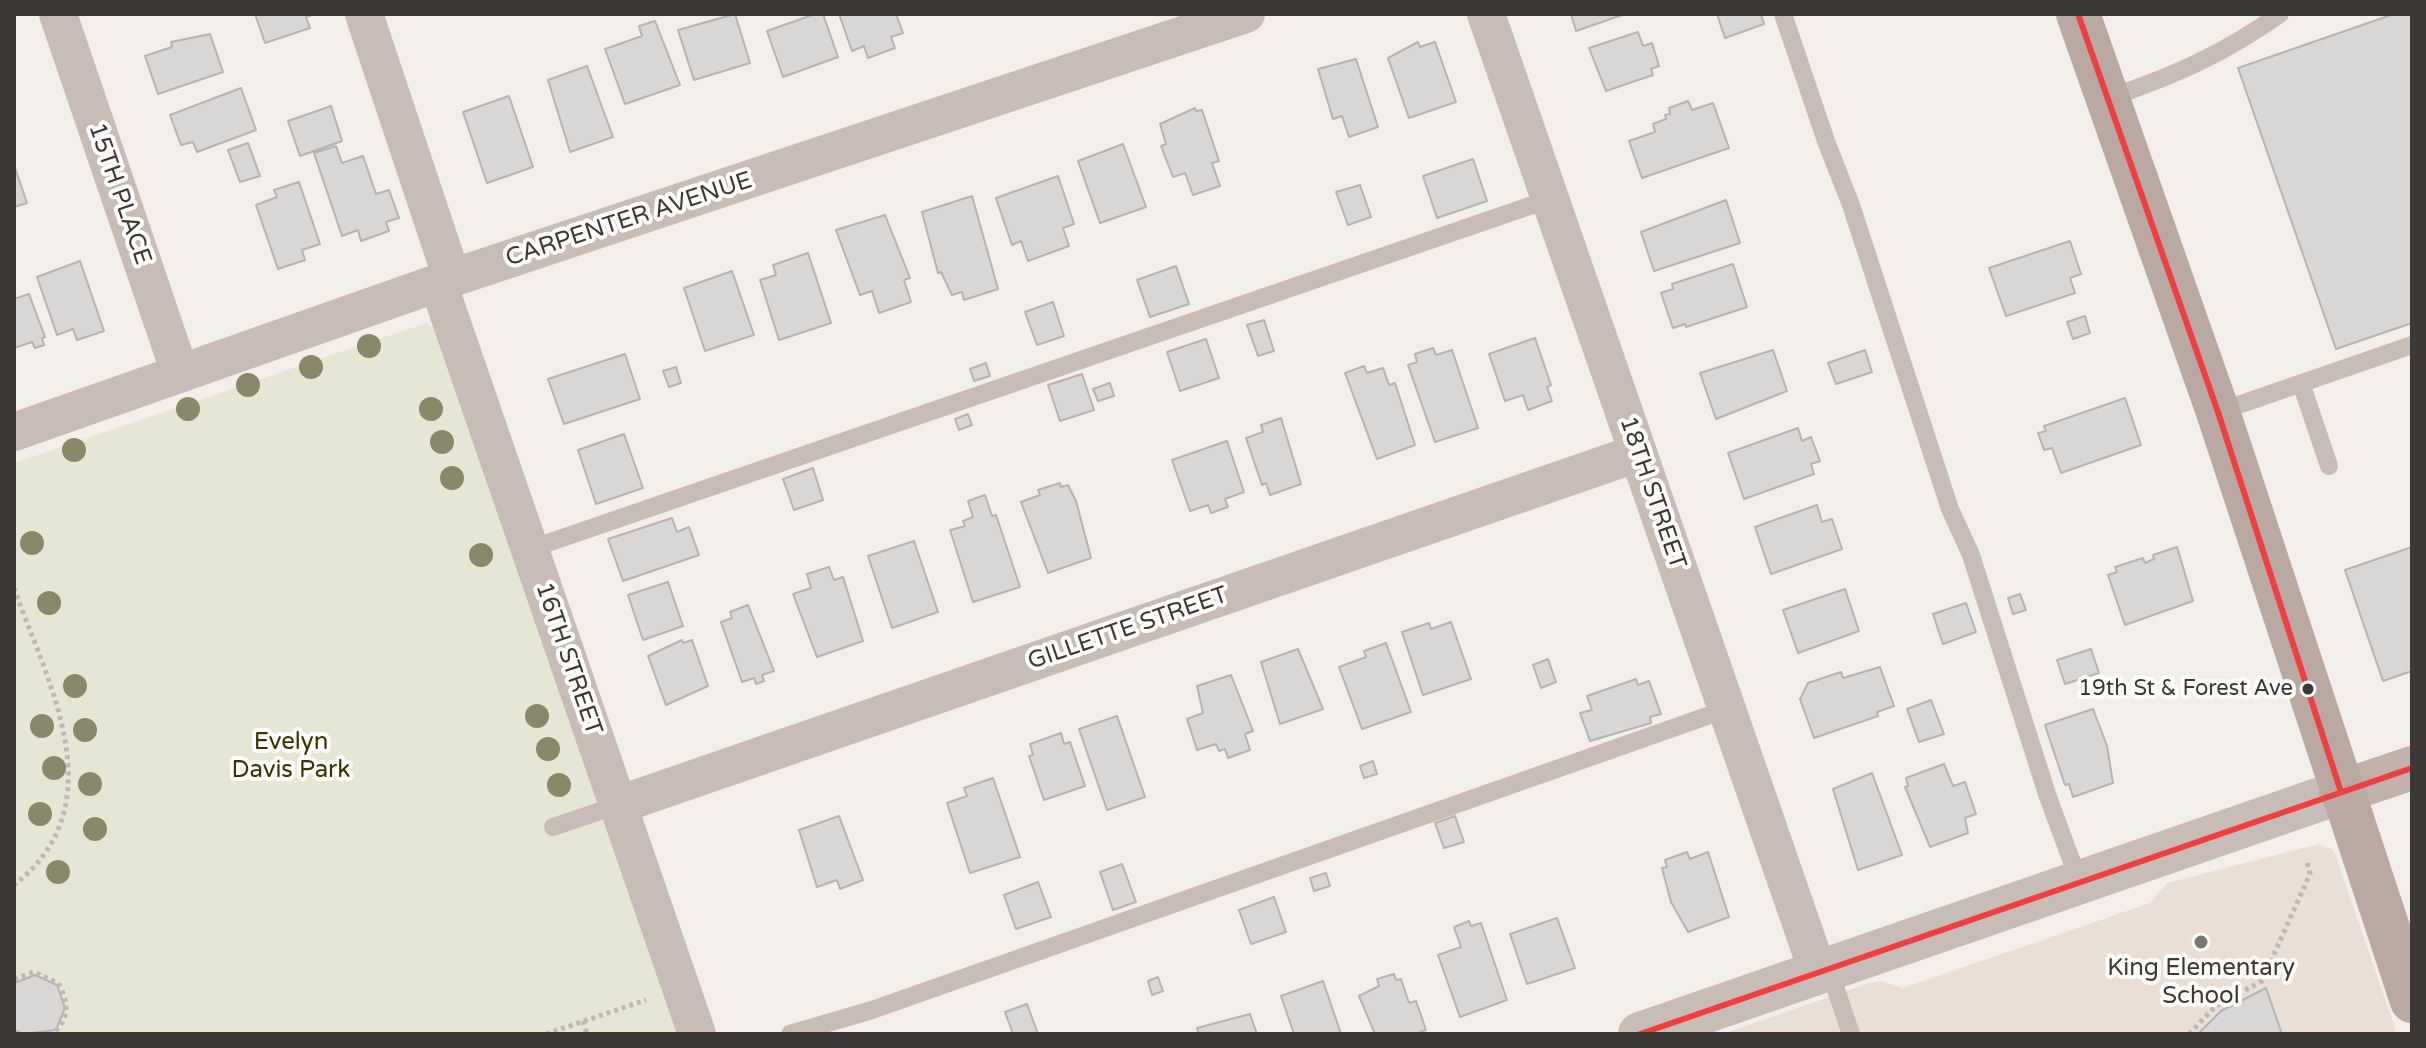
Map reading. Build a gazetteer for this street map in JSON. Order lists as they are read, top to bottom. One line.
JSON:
{"streets":{"street":["15TH PLACE","CARPENTER AVENUE","18TH STREET","GILLETTE STREET","16TH STREET"]},"crossings":[["15TH PLACE","CARPENTER AVENUE"],["CARPENTER AVENUE","16TH STREET"],["18TH STREET","GILLETTE STREET"],["GILLETTE STREET","16TH STREET"]],"parks":["Evelyn Davis Park"],"places":["19th St & Forest Ave","King Elementary School"]}
